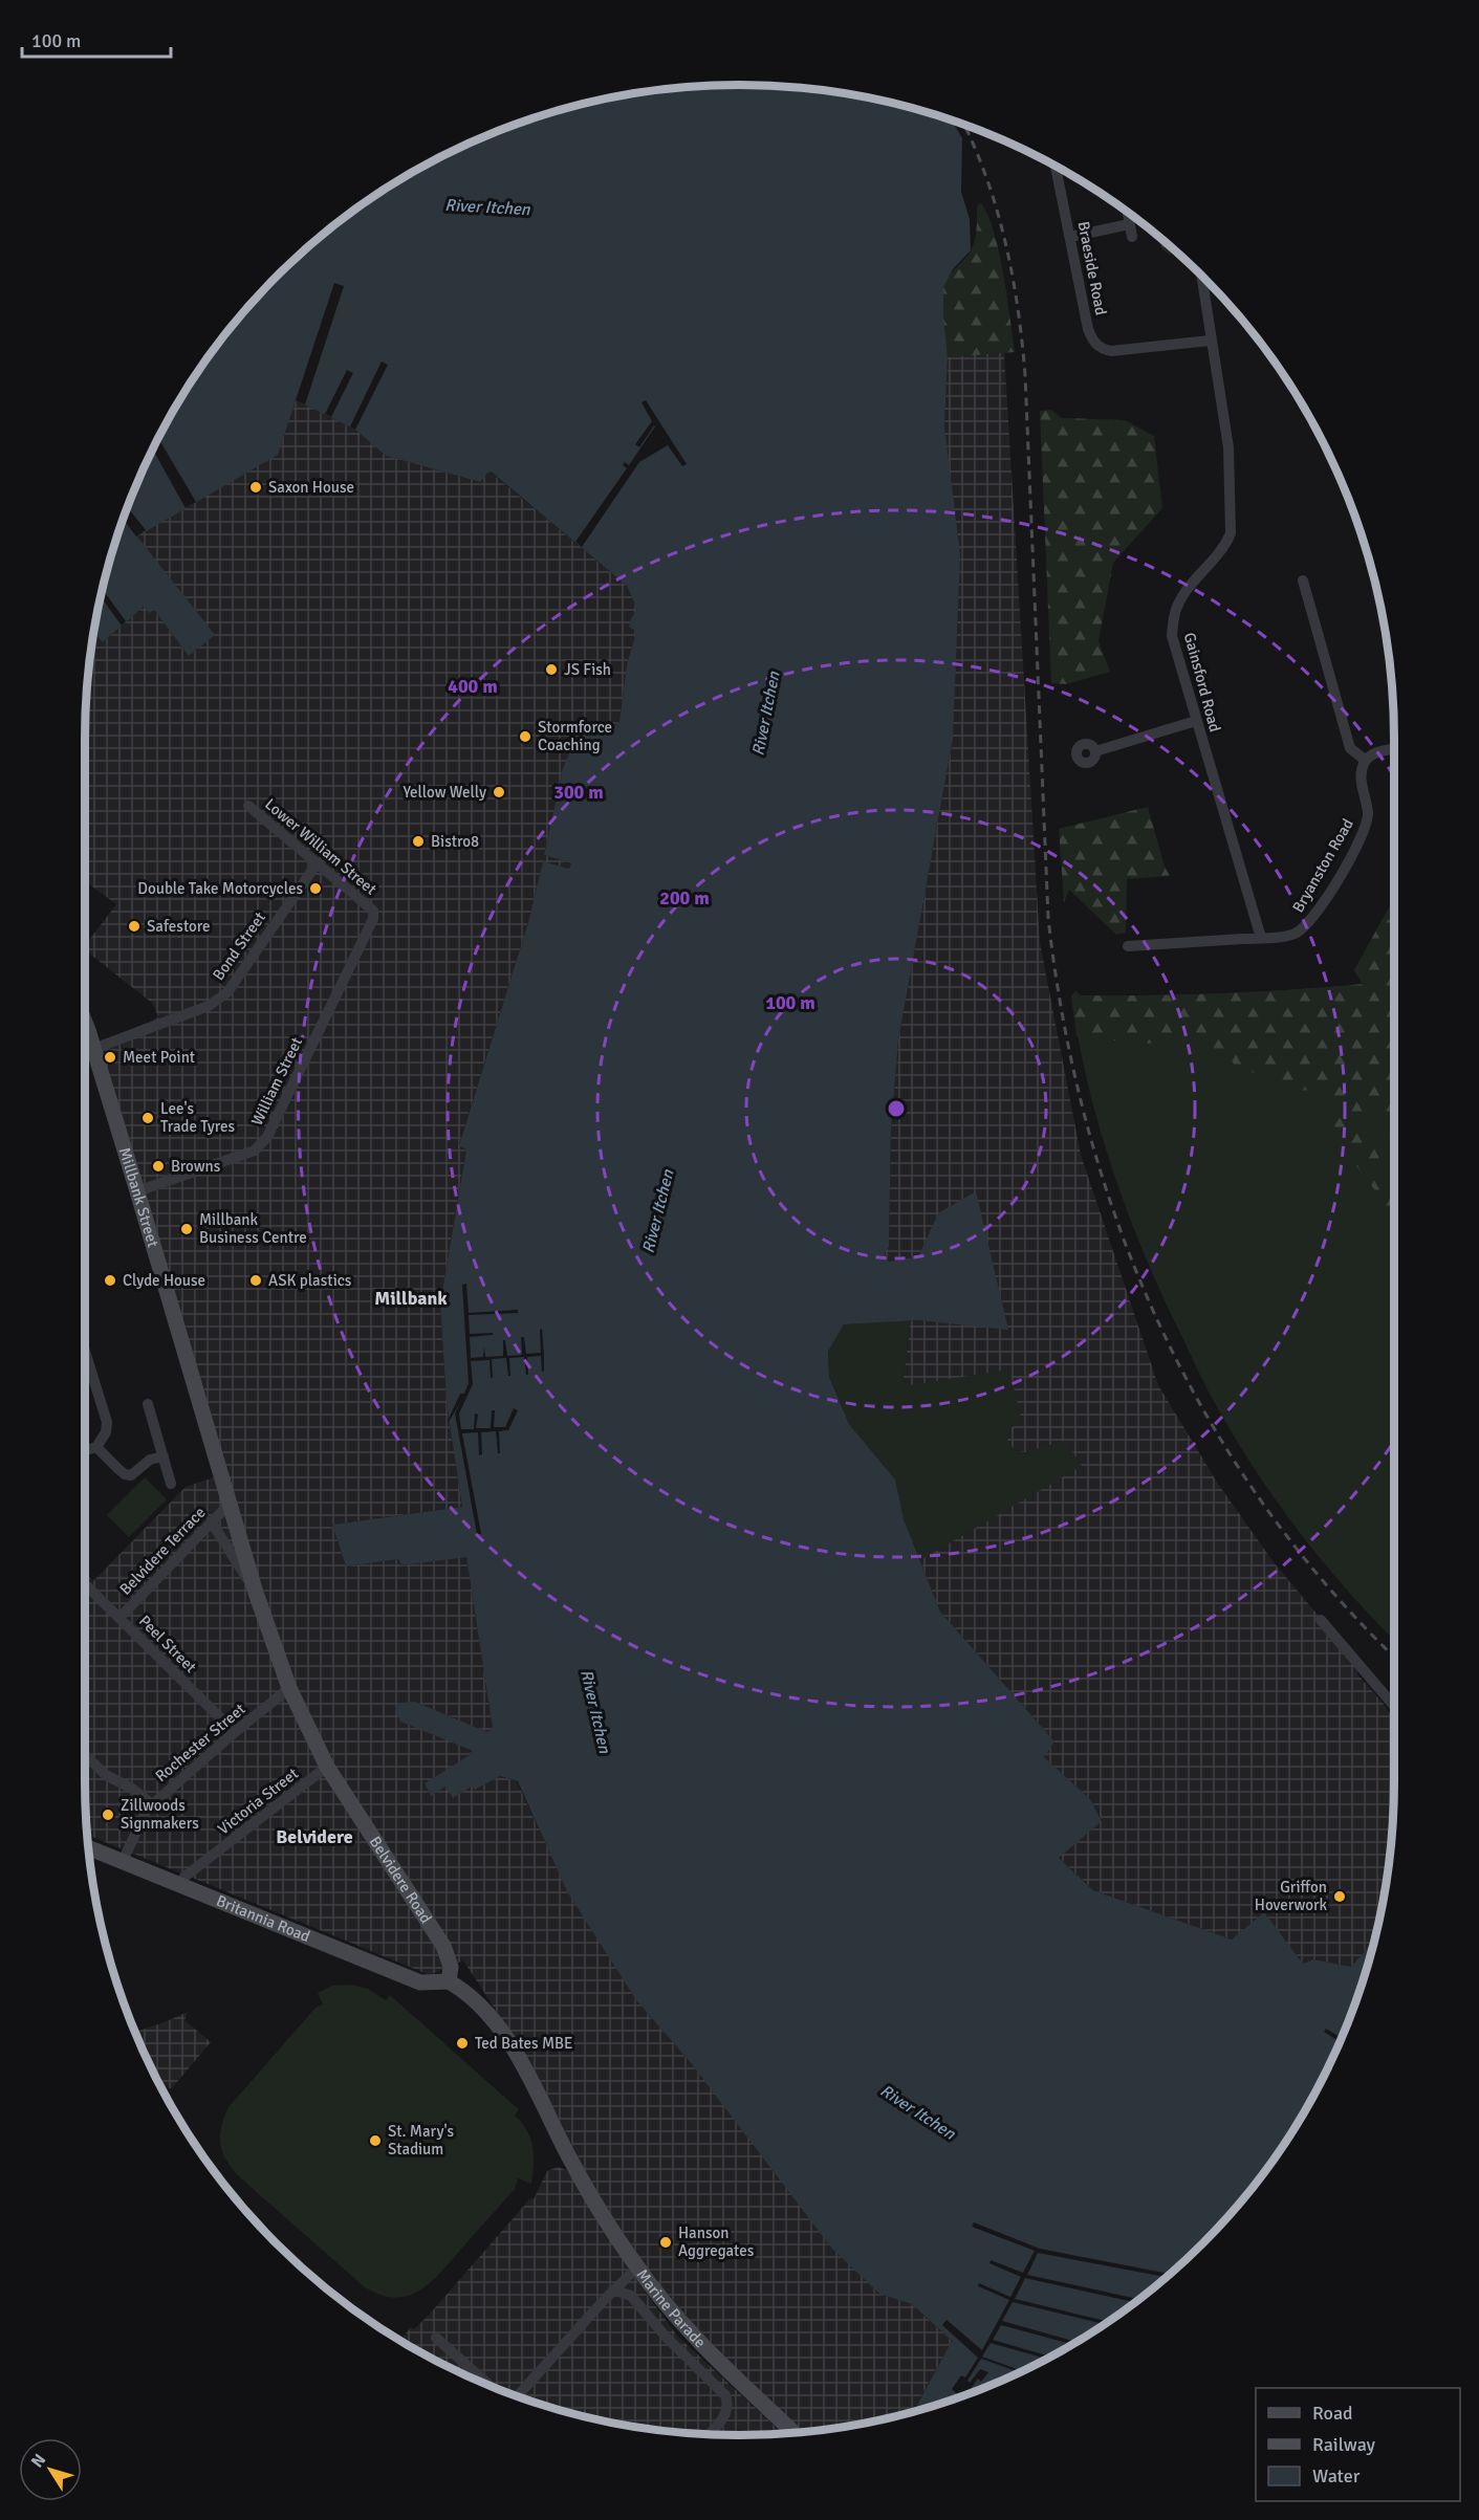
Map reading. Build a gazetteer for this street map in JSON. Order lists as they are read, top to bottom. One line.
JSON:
{"streets":{"street":["Braeside Road","Gainsford Road","Lower William Street","Bryanston Road","Bond Street","William Street","Millbank Street","Belvidere Terrace","Peel Street","Rochester Street","Victoria Street","Belvidere Road","Britannia Road","Marine Parade"]},"crossings":[["Braeside Road","Gainsford Road"],["Gainsford Road","Bryanston Road"],["Lower William Street","Bond Street"],["Lower William Street","William Street"],["Bond Street","Millbank Street"],["William Street","Millbank Street"],["Millbank Street","Belvidere Terrace"],["Millbank Street","Belvidere Road"],["Belvidere Terrace","Peel Street"],["Belvidere Terrace","Belvidere Road"],["Peel Street","Rochester Street"],["Rochester Street","Belvidere Road"],["Rochester Street","Britannia Road"],["Victoria Street","Belvidere Road"],["Victoria Street","Britannia Road"],["Belvidere Road","Britannia Road"],["Belvidere Road","Marine Parade"],["Britannia Road","Marine Parade"]],"districts":["Millbank","Belvidere"],"water":["River Itchen"],"places":["Saxon House","JS Fish","Stormforce Coaching","Yellow Welly","Bistro8","Double Take Motorcycles","Safestore","Meet Point","Lee's Trade Tyres","Browns","Millbank Business Centre","Clyde House","ASK plastics","Zillwoods Signmakers","Griffon Hoverwork","Ted Bates MBE","St. Mary's Stadium","Hanson Aggregates"],"legend":["Road","Railway","Water"],"scale_bar":"100 m","north":"top left","rings":["400 m","300 m","200 m","100 m"]}
